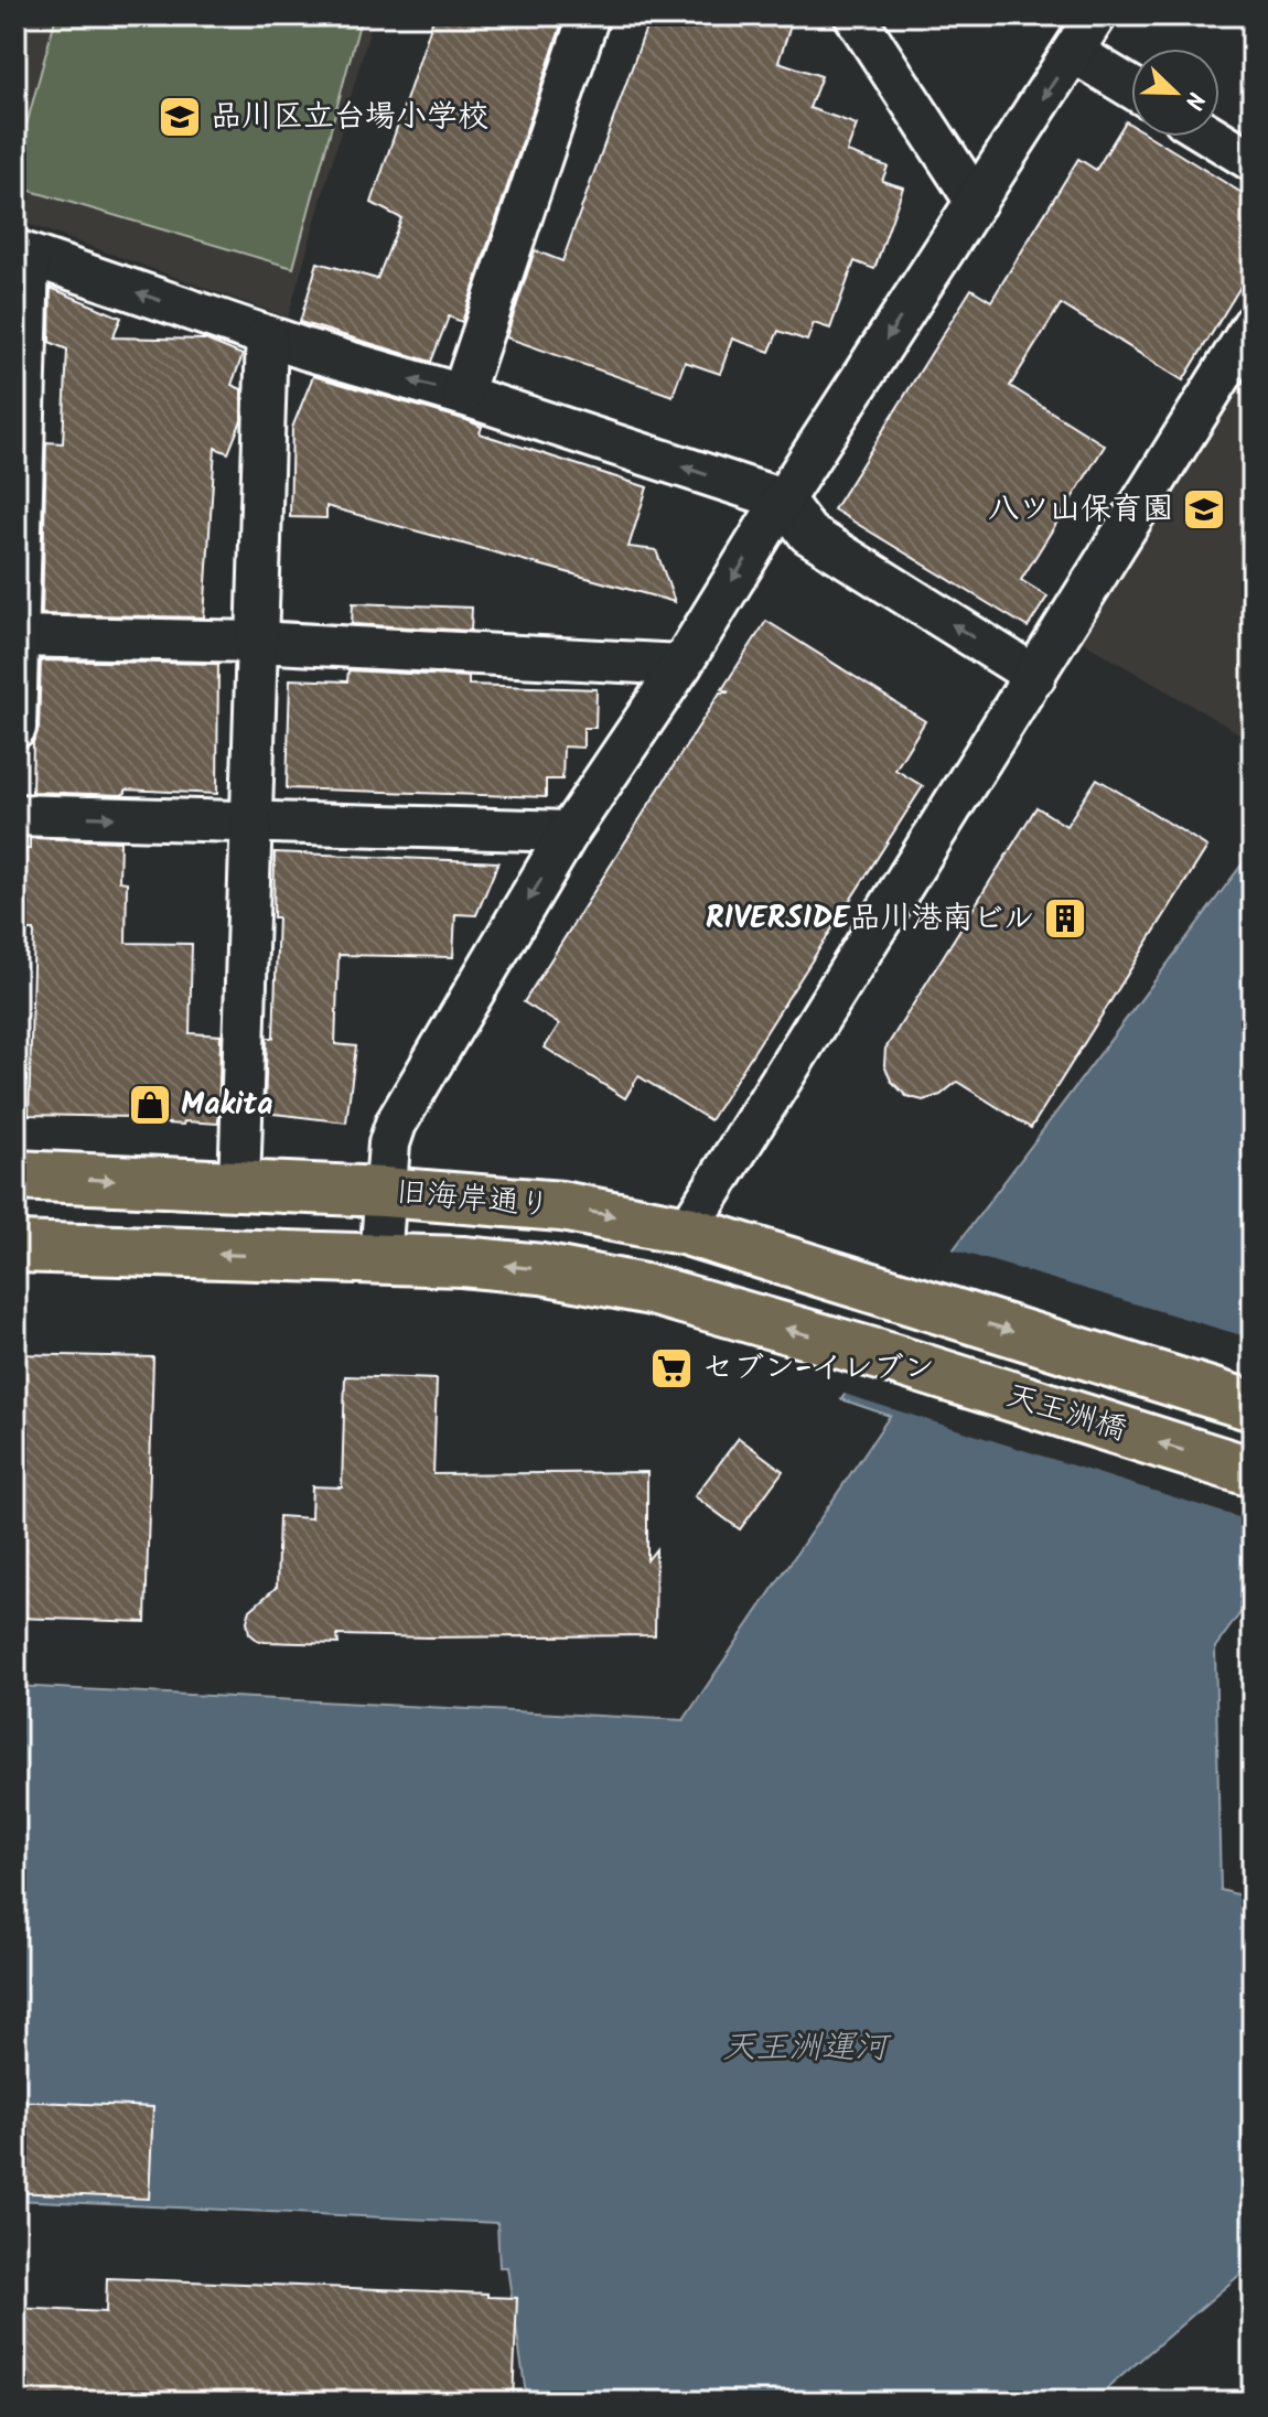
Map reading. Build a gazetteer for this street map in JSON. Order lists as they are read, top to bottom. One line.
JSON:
{"streets":{"main road":["旧海岸通り","天王洲橋"]},"crossings":[["旧海岸通り","天王洲橋"]],"water":["天王洲運河"],"places":{"school or university":["品川区立台場小学校","八ツ山保育園"],"building":["RIVERSIDE品川港南ビル"],"shop":["Makita"],"supermarket":["セブン-イレブン"]},"north":"bottom right"}
